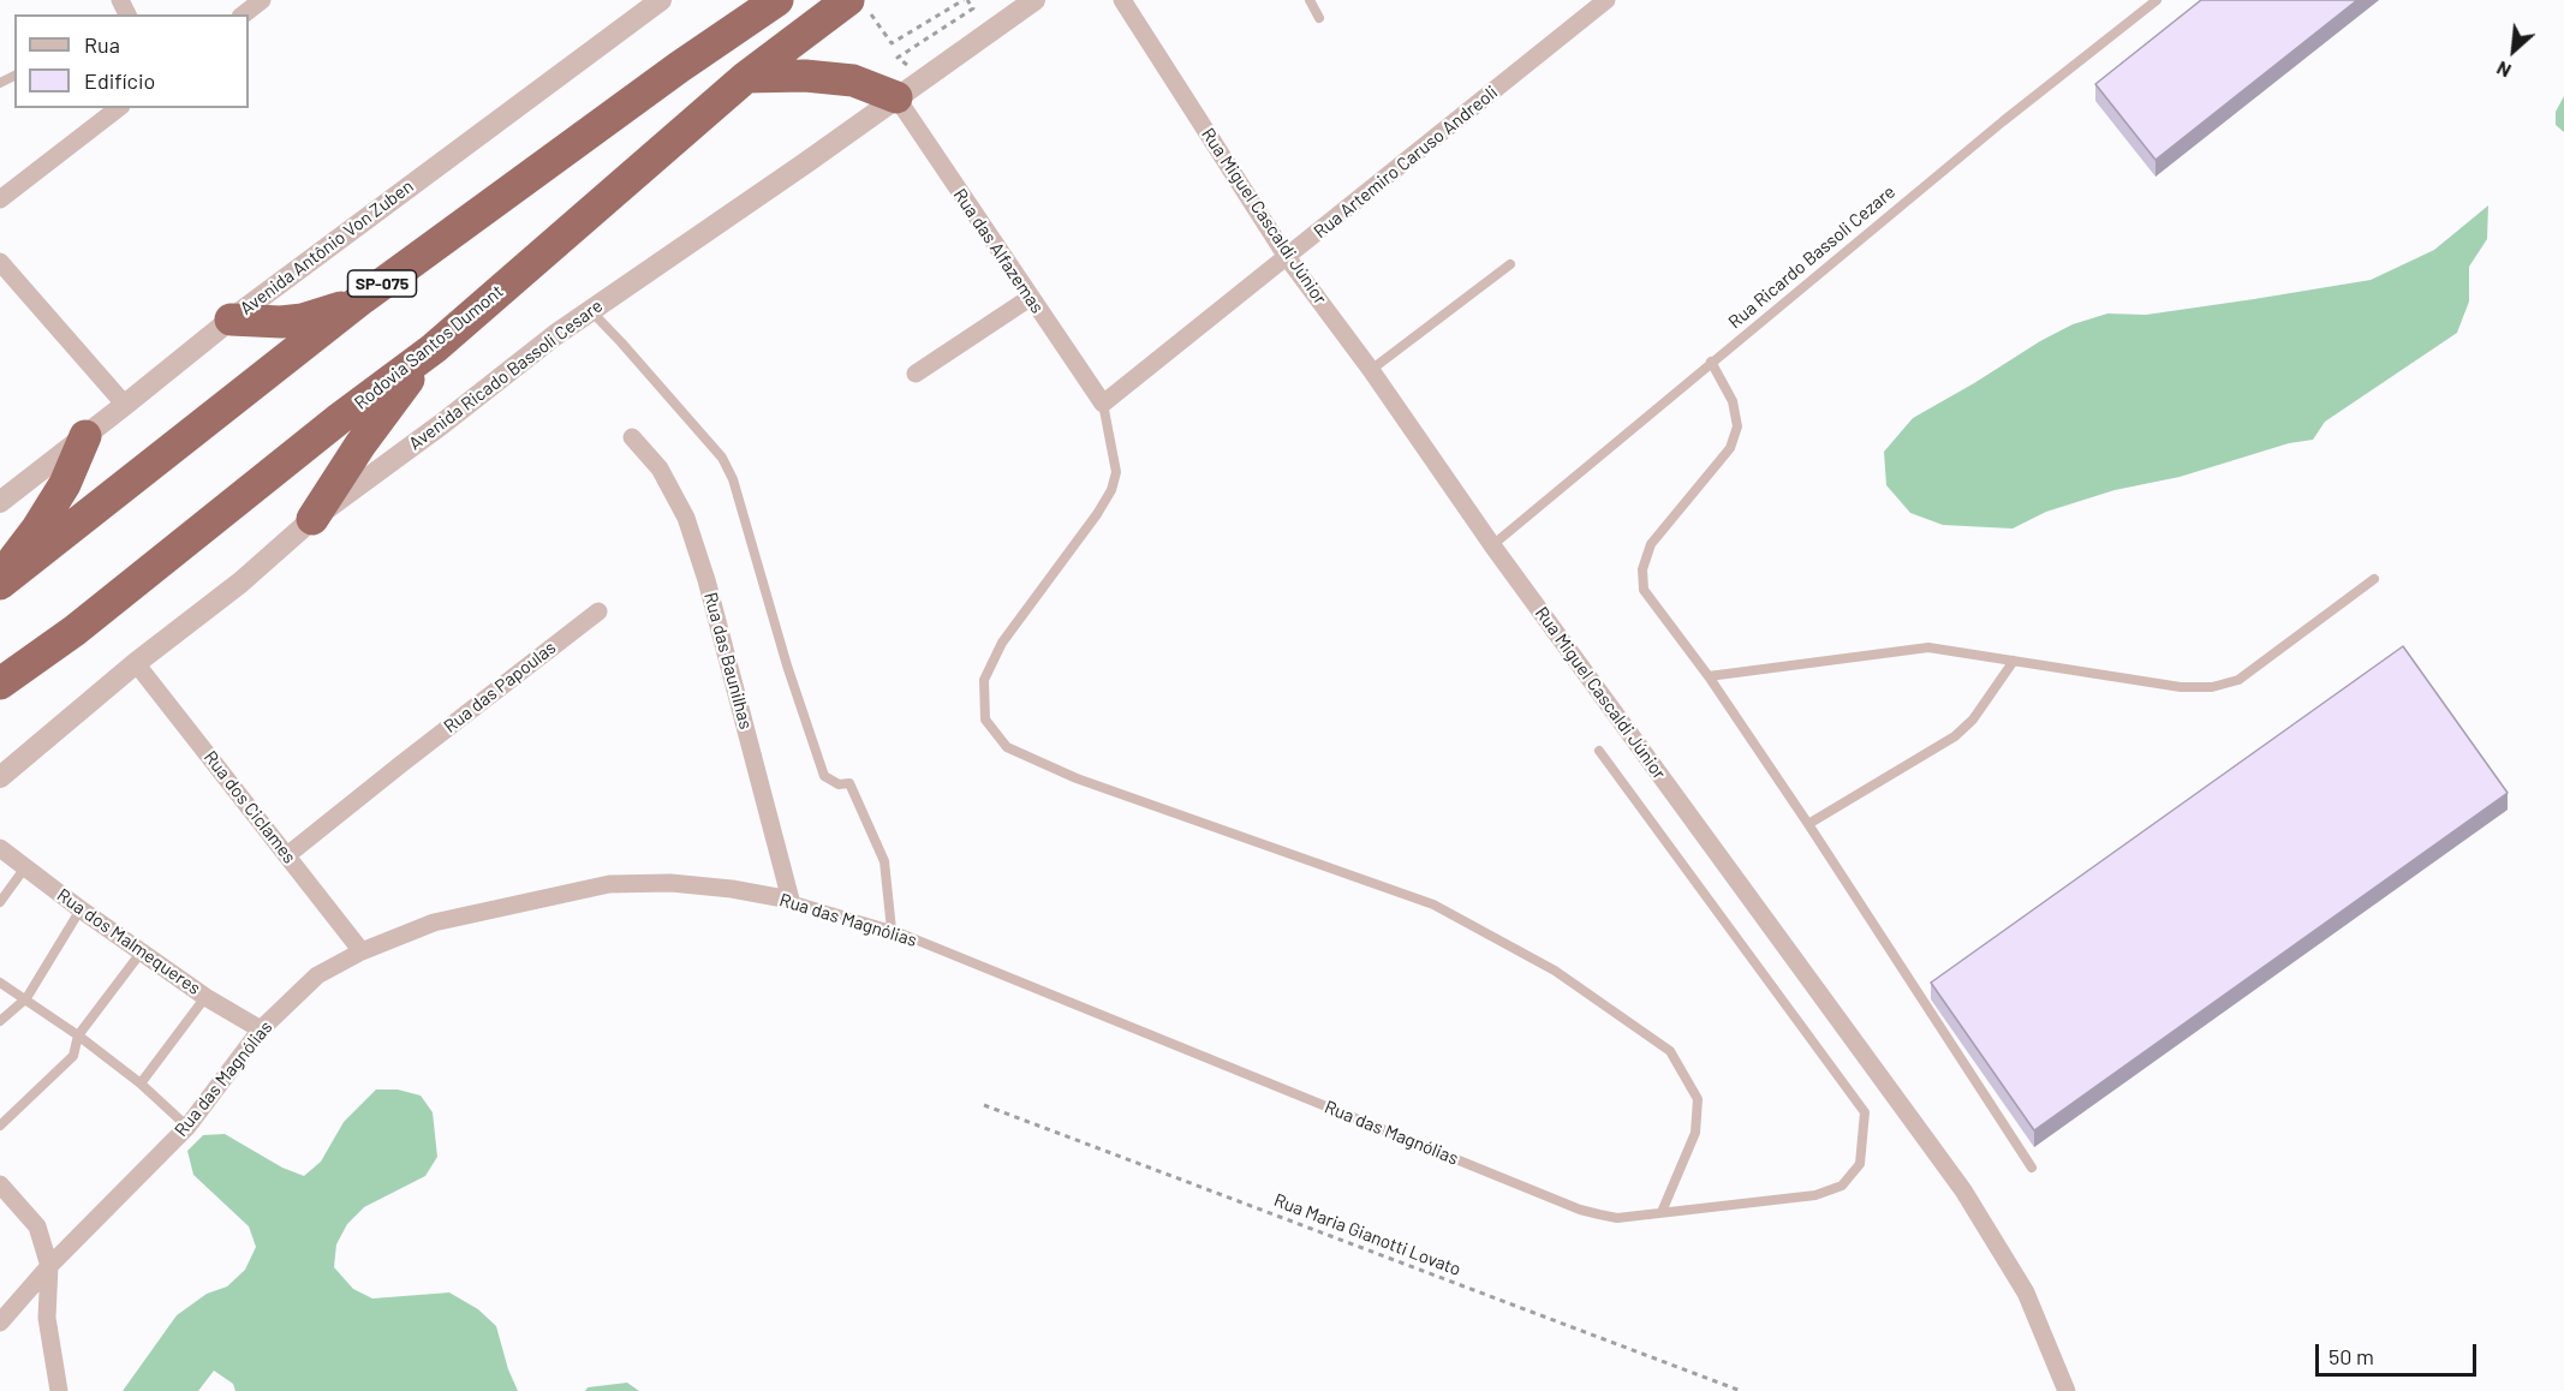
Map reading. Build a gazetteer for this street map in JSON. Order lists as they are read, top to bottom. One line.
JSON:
{"streets":{"highway":["SP-075","Rodovia Santos Dumont"],"street":["Rua Artemiro Caruso Andreoli","Rua Miguel Cascaldi Júnior","Avenida Antônio Von Zuben","Rua das Alfazemas","Avenida Ricado Bassoli Cesare","Rua das Baunilhas","Rua das Papoulas","Rua dos Ciclames","Rua das Magnólias","Rua dos Malmequeres"],"lane":["Rua Ricardo Bassoli Cezare"],"path":["Rua Maria Gianotti Lovato"]},"crossings":[["Rua Artemiro Caruso Andreoli","Rua Miguel Cascaldi Júnior"],["Rua Artemiro Caruso Andreoli","Rua das Alfazemas"],["Rua Miguel Cascaldi Júnior","Rua Ricardo Bassoli Cezare"],["Rua das Alfazemas","Avenida Ricado Bassoli Cesare"],["Avenida Ricado Bassoli Cesare","Rua dos Ciclames"],["Rua das Baunilhas","Rua das Magnólias"],["Rua das Papoulas","Rua dos Ciclames"],["Rua dos Ciclames","Rua das Magnólias"],["Rua das Magnólias","Rua dos Malmequeres"]],"legend":["Rua","Edifício"],"scale_bar":"50 m","north":"bottom left"}
